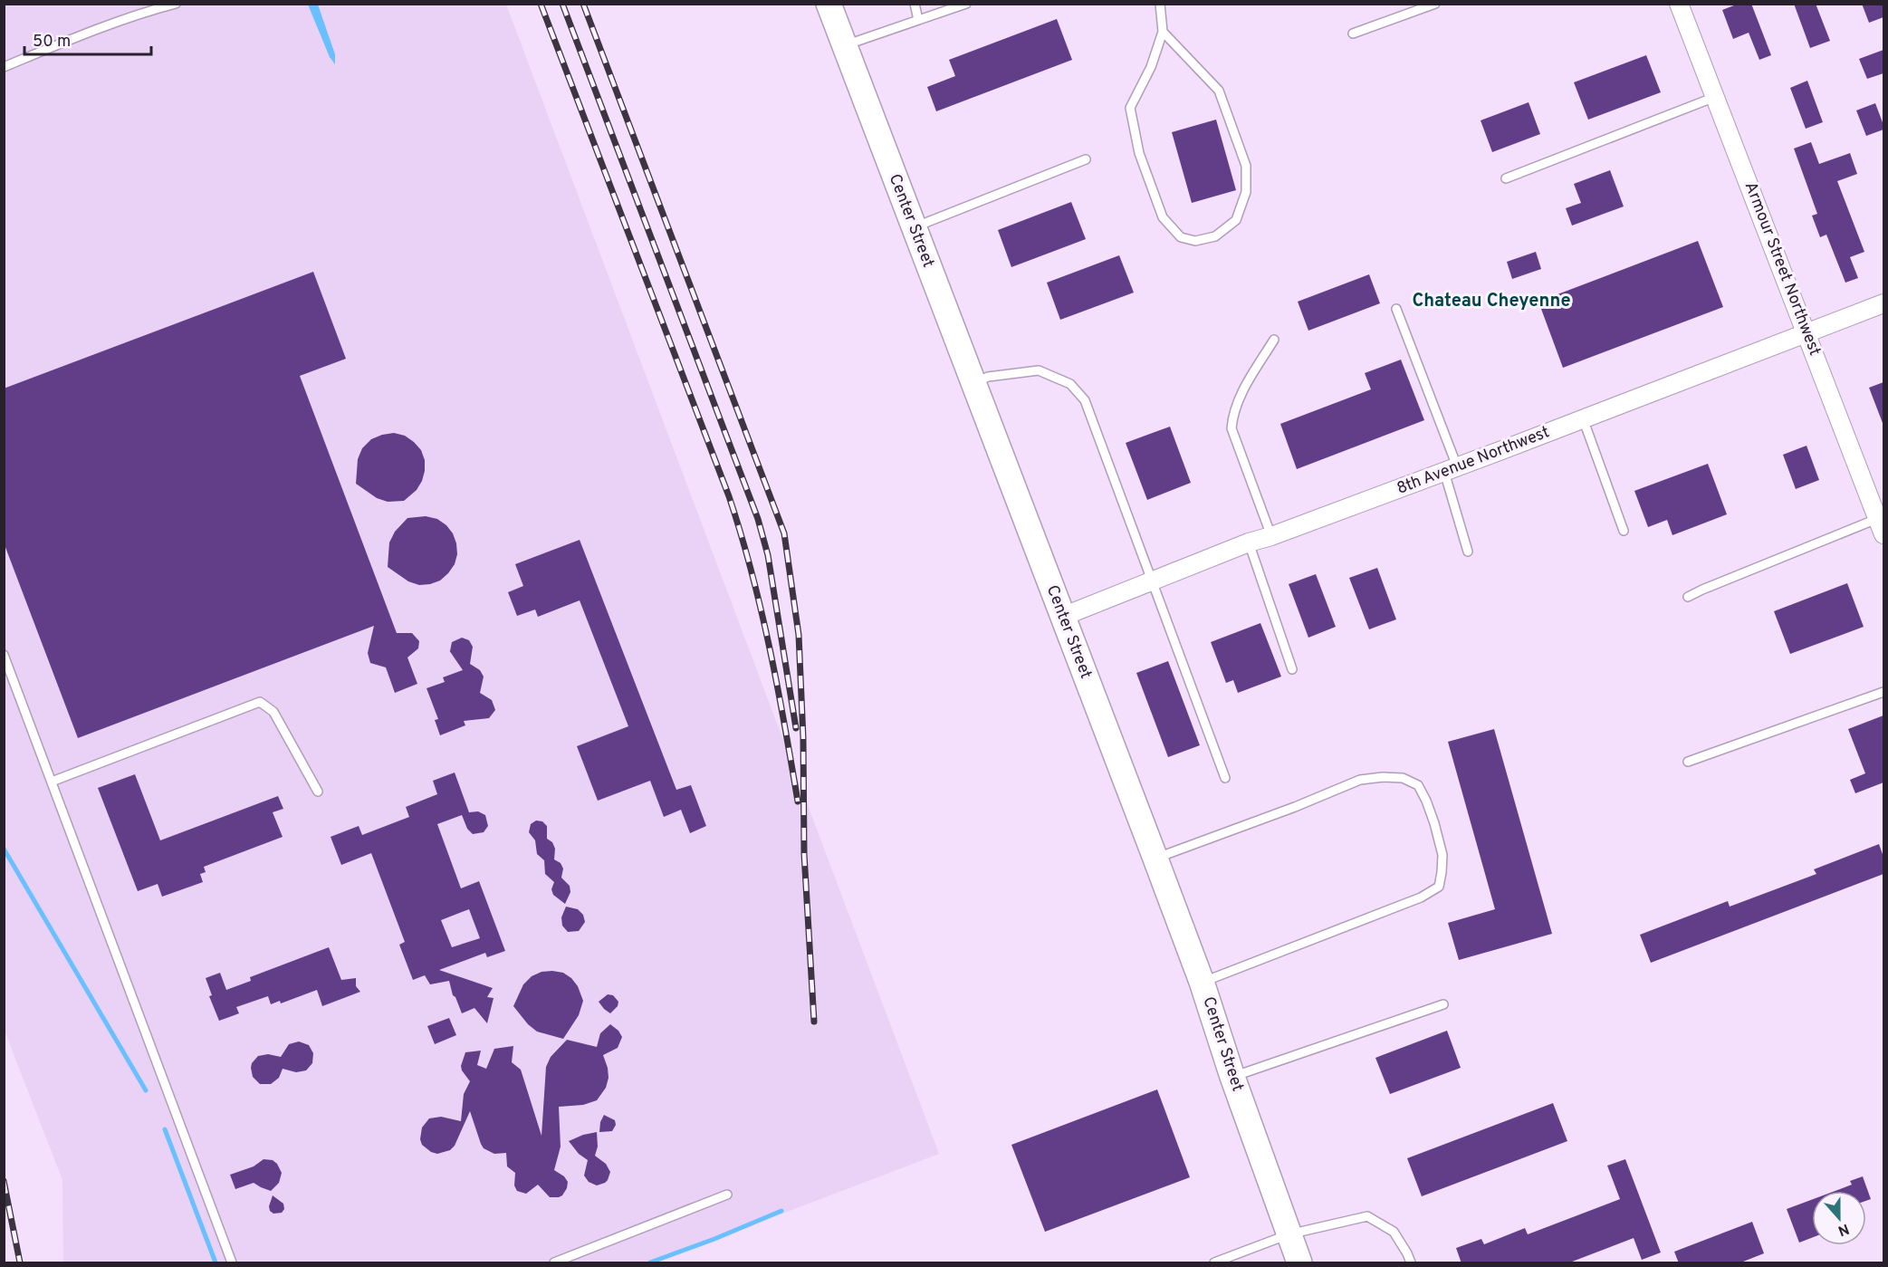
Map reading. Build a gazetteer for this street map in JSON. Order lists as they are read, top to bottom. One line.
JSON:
{"streets":{"main road":["Center Street"],"street":["Armour Street Northwest","8th Avenue Northwest"]},"crossings":[["Center Street","8th Avenue Northwest"],["Armour Street Northwest","8th Avenue Northwest"]],"districts":["Chateau Cheyenne"],"scale_bar":"50 m","north":"bottom"}
